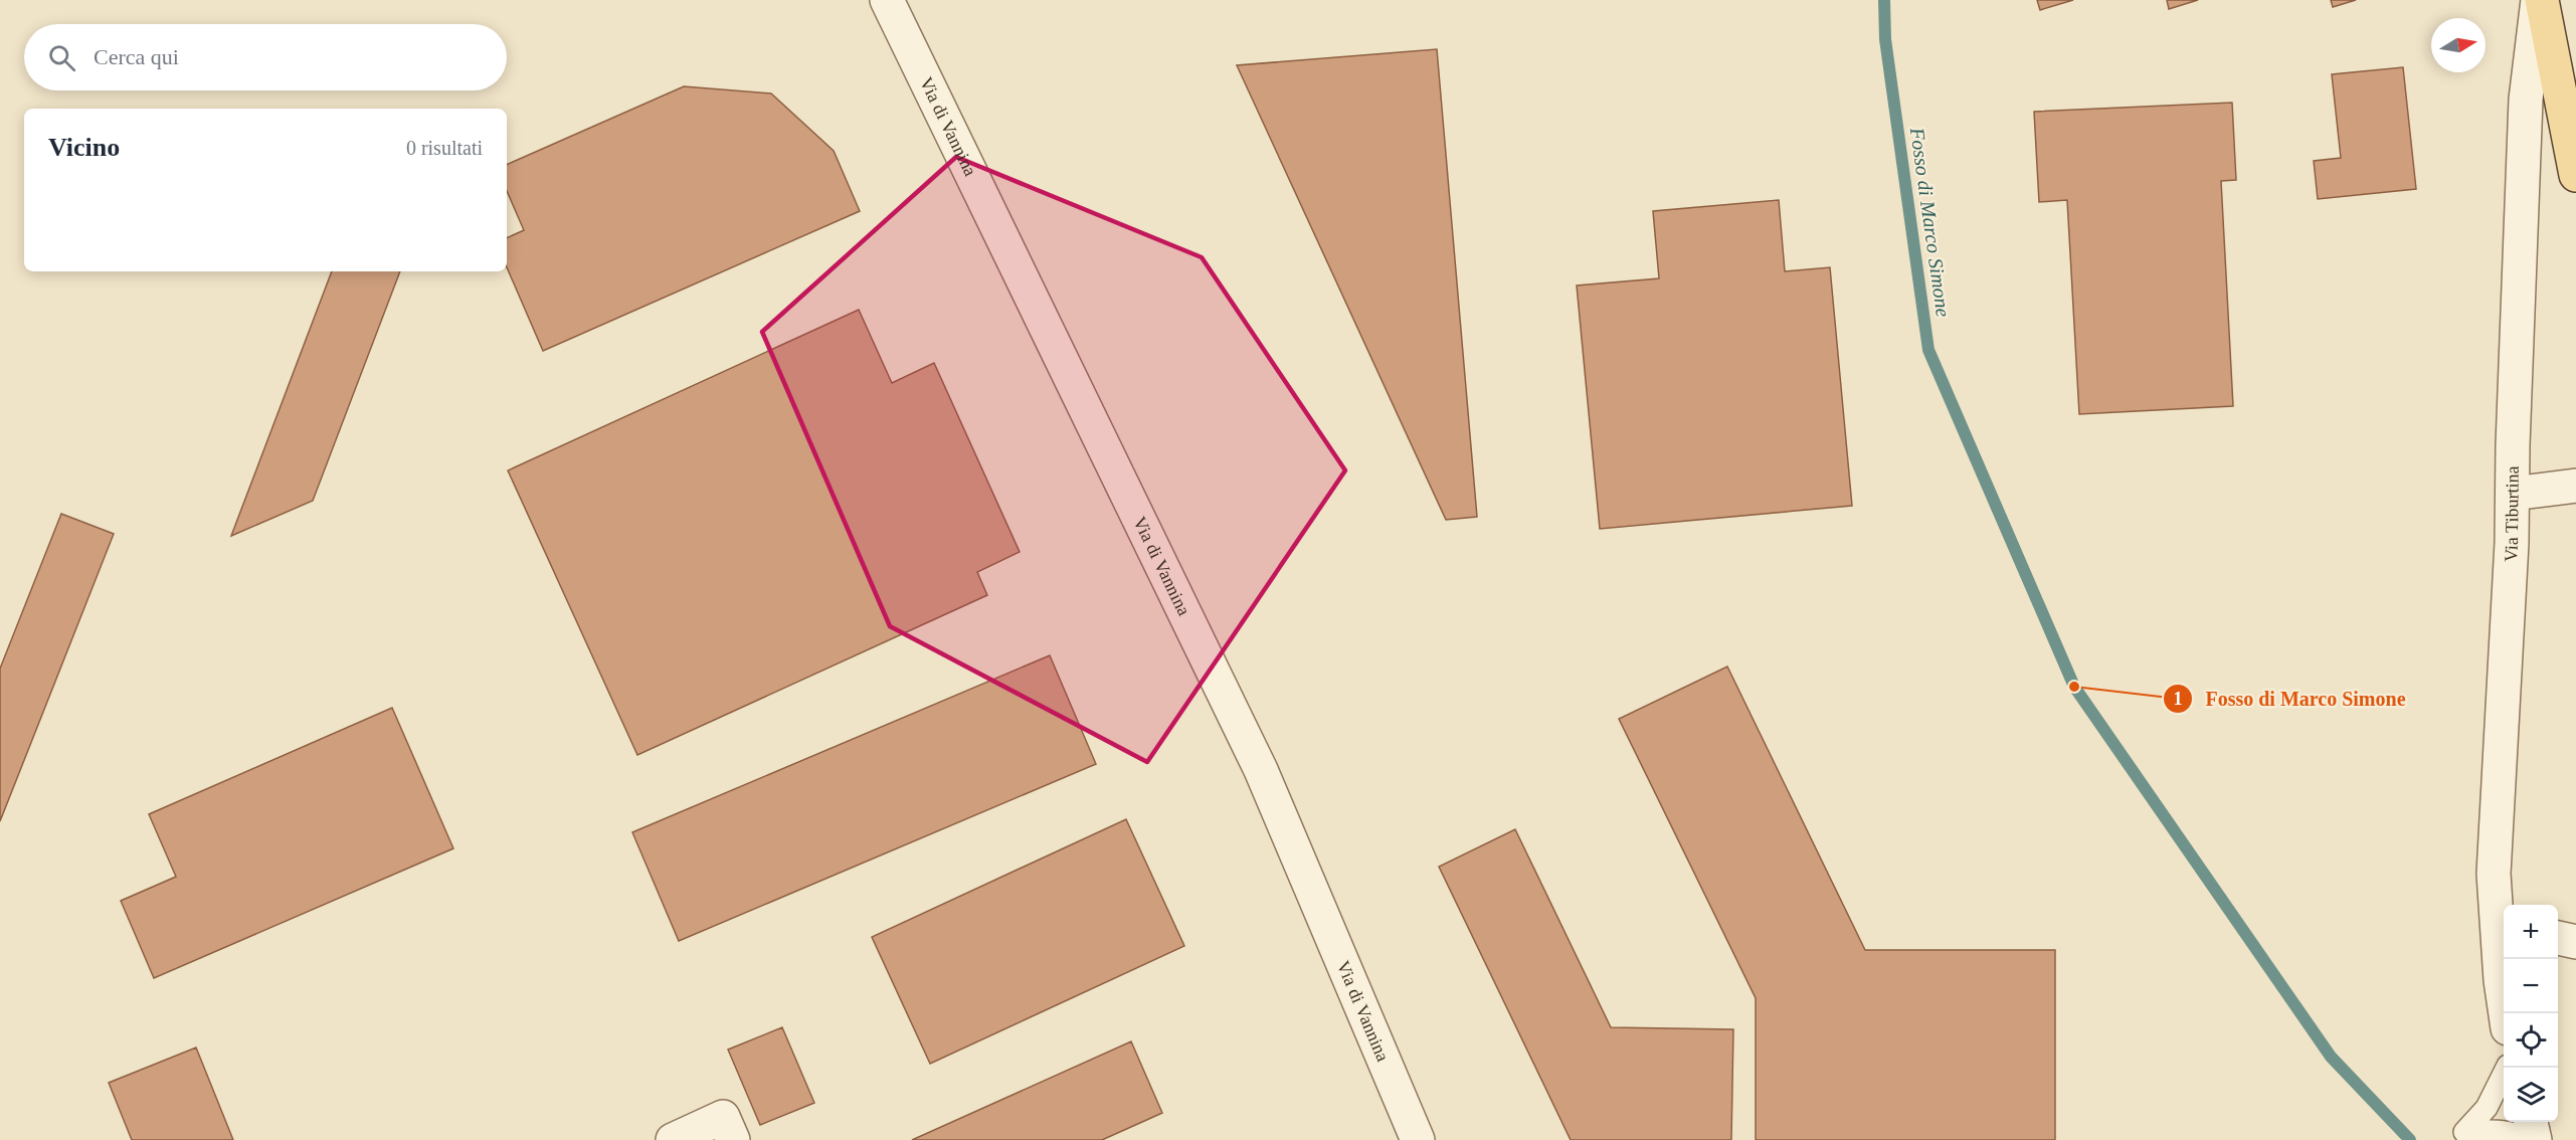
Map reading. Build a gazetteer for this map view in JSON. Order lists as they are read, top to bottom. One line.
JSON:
{"streets":{"street":["Via di Vannina","Via Tiburtina"]},"water":["Fosso di Marco Simone"],"places":["Fosso di Marco Simone"],"north":"right","page":{"search":"Cerca qui","heading":["Vicino","0 risultati"],"map_buttons":["+","−"]}}
